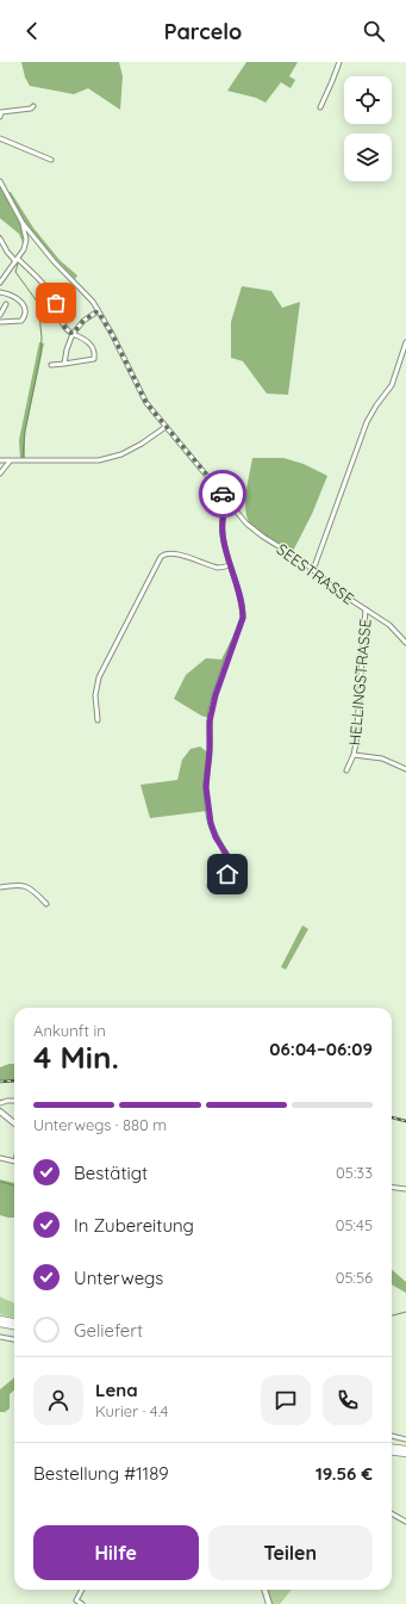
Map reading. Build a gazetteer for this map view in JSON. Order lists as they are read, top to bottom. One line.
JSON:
{"streets":{"street":["SEESTRASSE","HELLINGSTRASSE"]},"crossings":[["SEESTRASSE","HELLINGSTRASSE"]],"page":{"header":"Parcelo","heading":["4 Min.","Ankunft in","06:04–06:09"],"panel":["Lena","Kurier · 4.4","Bestellung #1189","19.56 €"],"bar":"Unterwegs · 880 m","list":[["Bestätigt","05:33"],["In Zubereitung","05:45"],["Unterwegs","05:56"],"Geliefert"],"buttons":["Hilfe","Teilen"]}}
